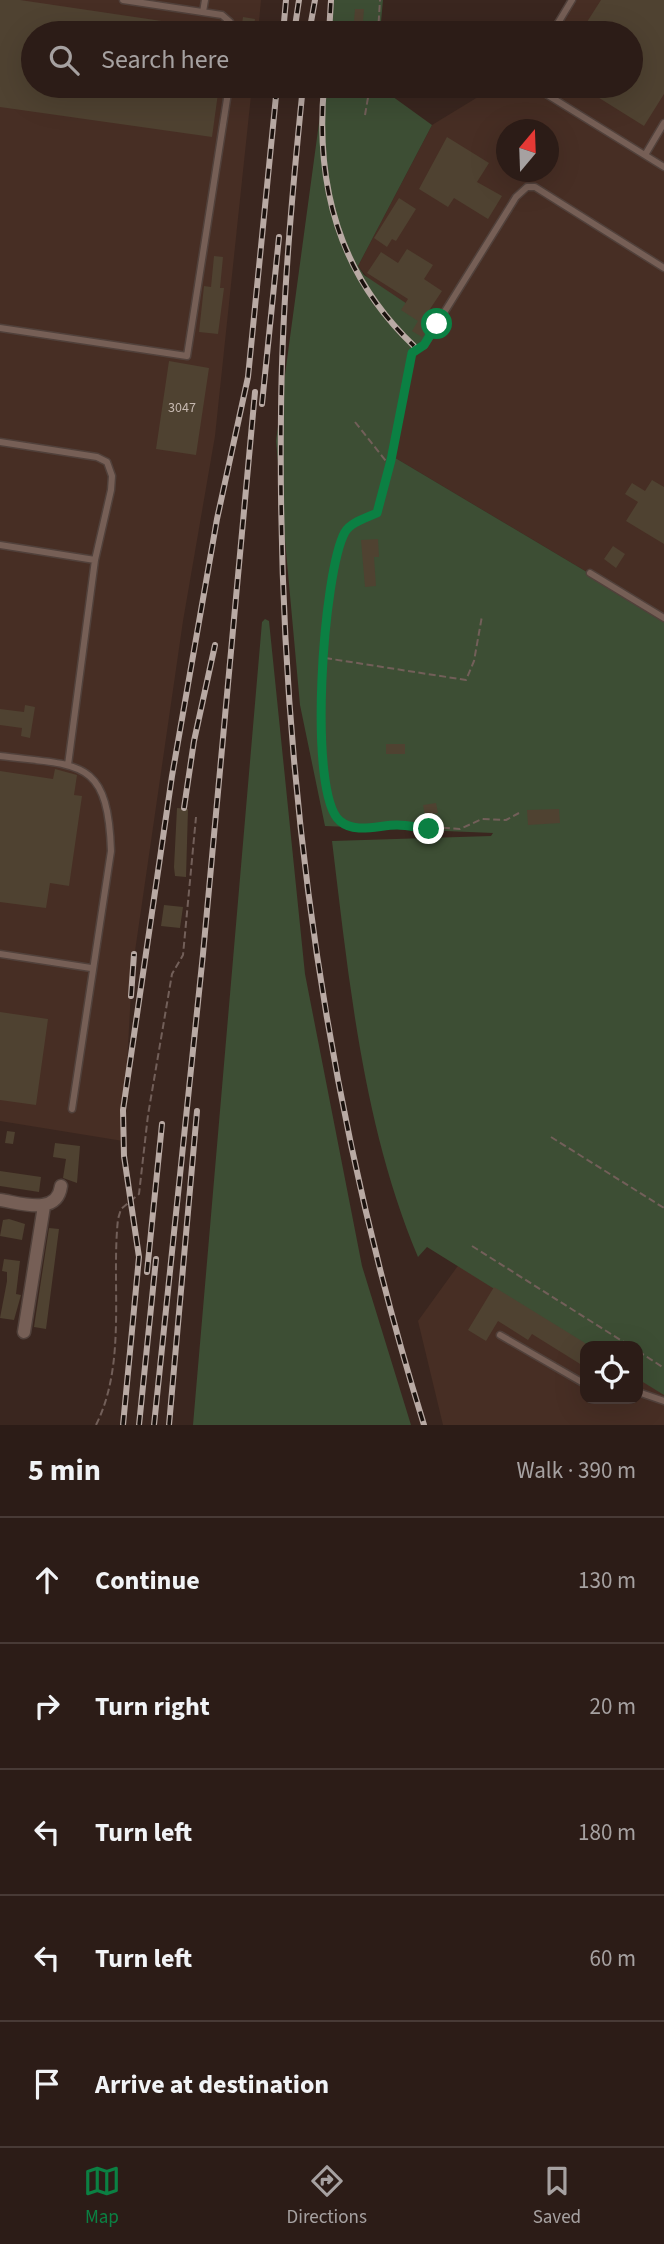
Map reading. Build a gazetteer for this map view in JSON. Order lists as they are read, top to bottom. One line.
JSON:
{"house_numbers":["3047"],"north":"top","page":{"search":"Search here","heading":["5 min","Walk · 390 m"],"list":[["Continue","130 m"],["Turn right","20 m"],["Turn left","180 m"],["Turn left","60 m"],"Arrive at destination"],"nav":["Map","Directions","Saved"]}}
